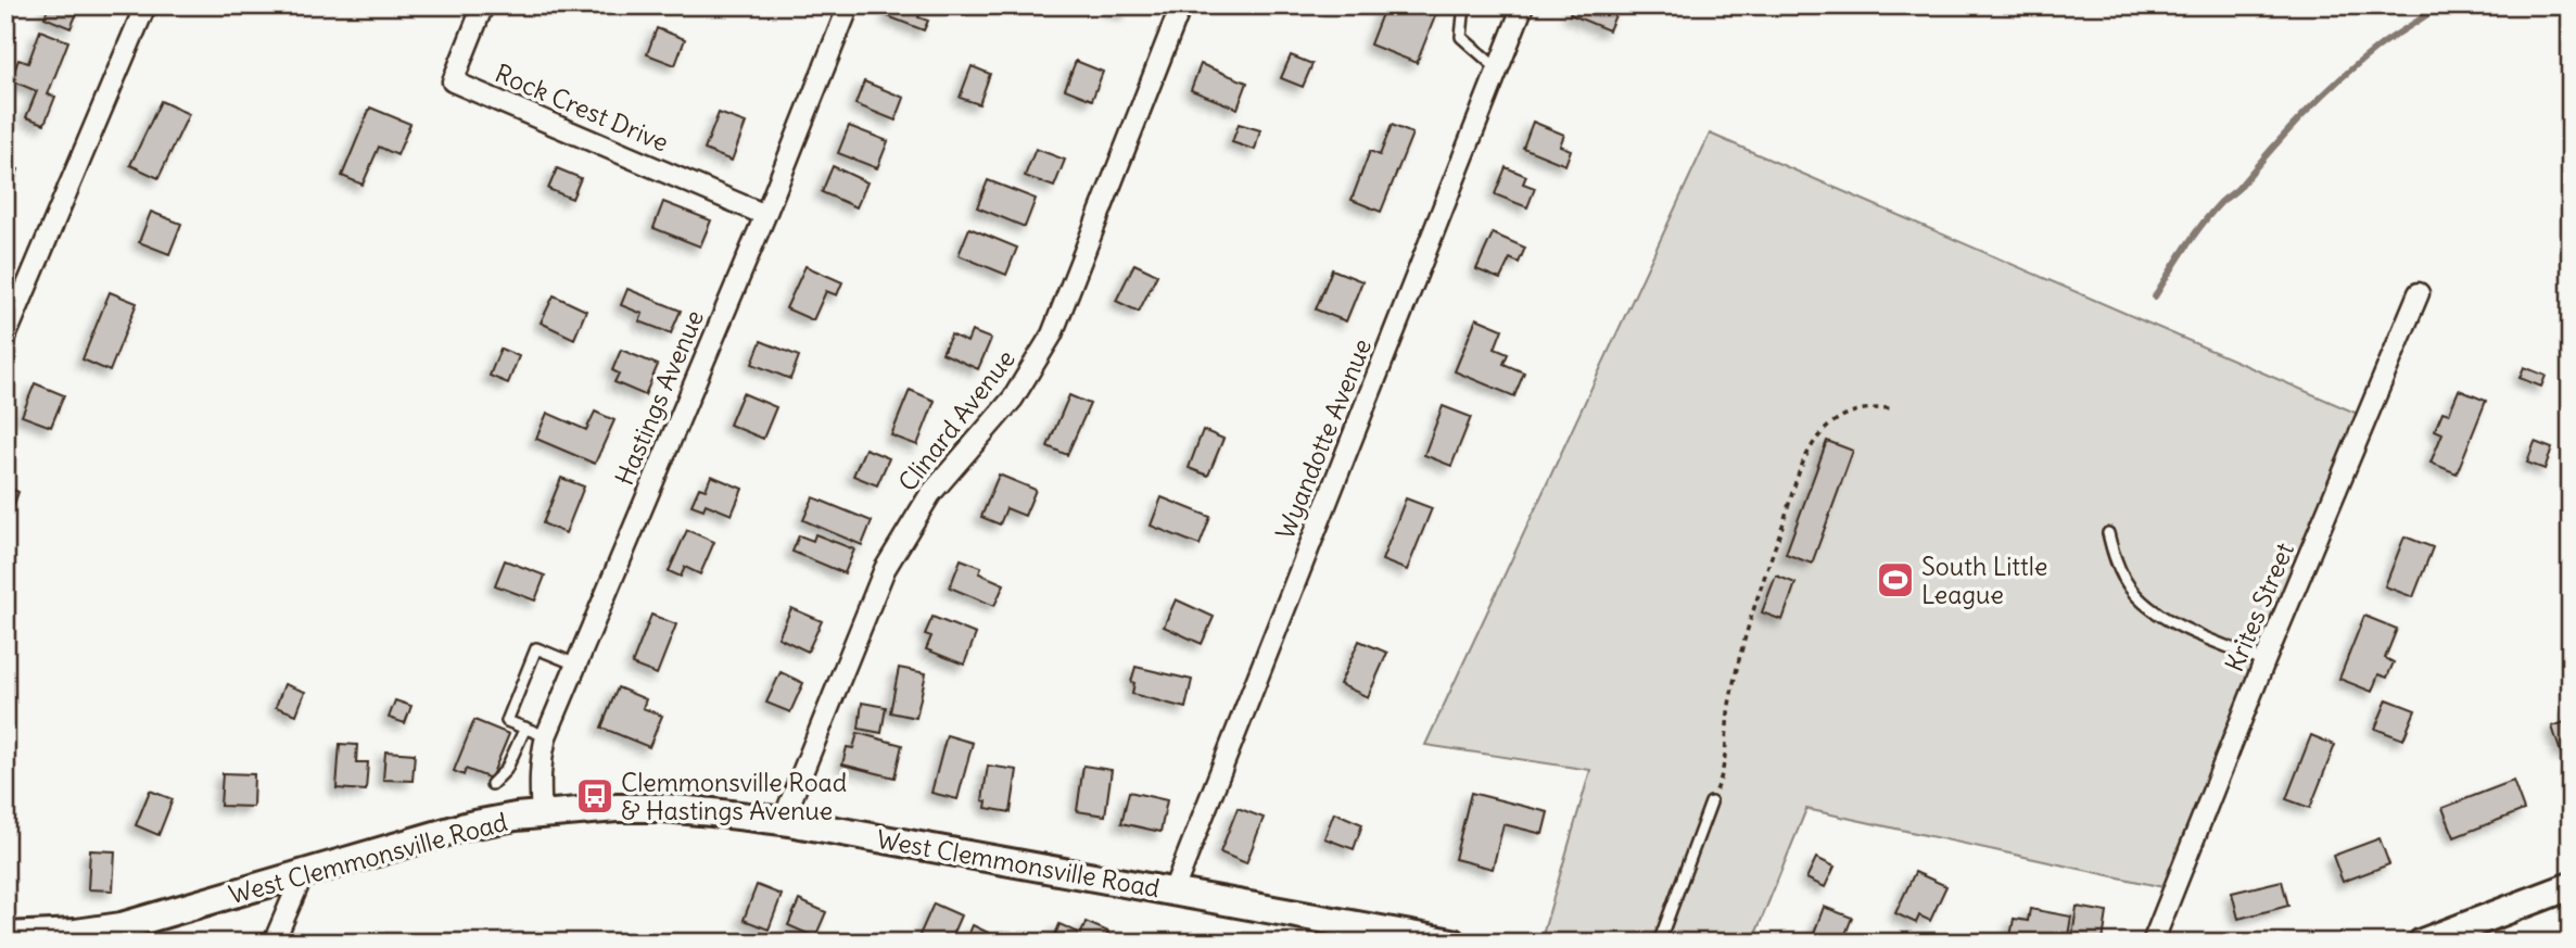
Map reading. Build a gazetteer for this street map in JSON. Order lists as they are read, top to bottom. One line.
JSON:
{"streets":{"main road":["West Clemmonsville Road"],"street":["Rock Crest Drive","Hastings Avenue","Clinard Avenue","Wyandotte Avenue","Krites Street"]},"crossings":[["Rock Crest Drive","Hastings Avenue"],["Hastings Avenue","West Clemmonsville Road"],["Clinard Avenue","West Clemmonsville Road"],["Wyandotte Avenue","West Clemmonsville Road"]],"places":{"sports":["South Little League"],"bus stop":["Clemmonsville Road & Hastings Avenue"]}}
